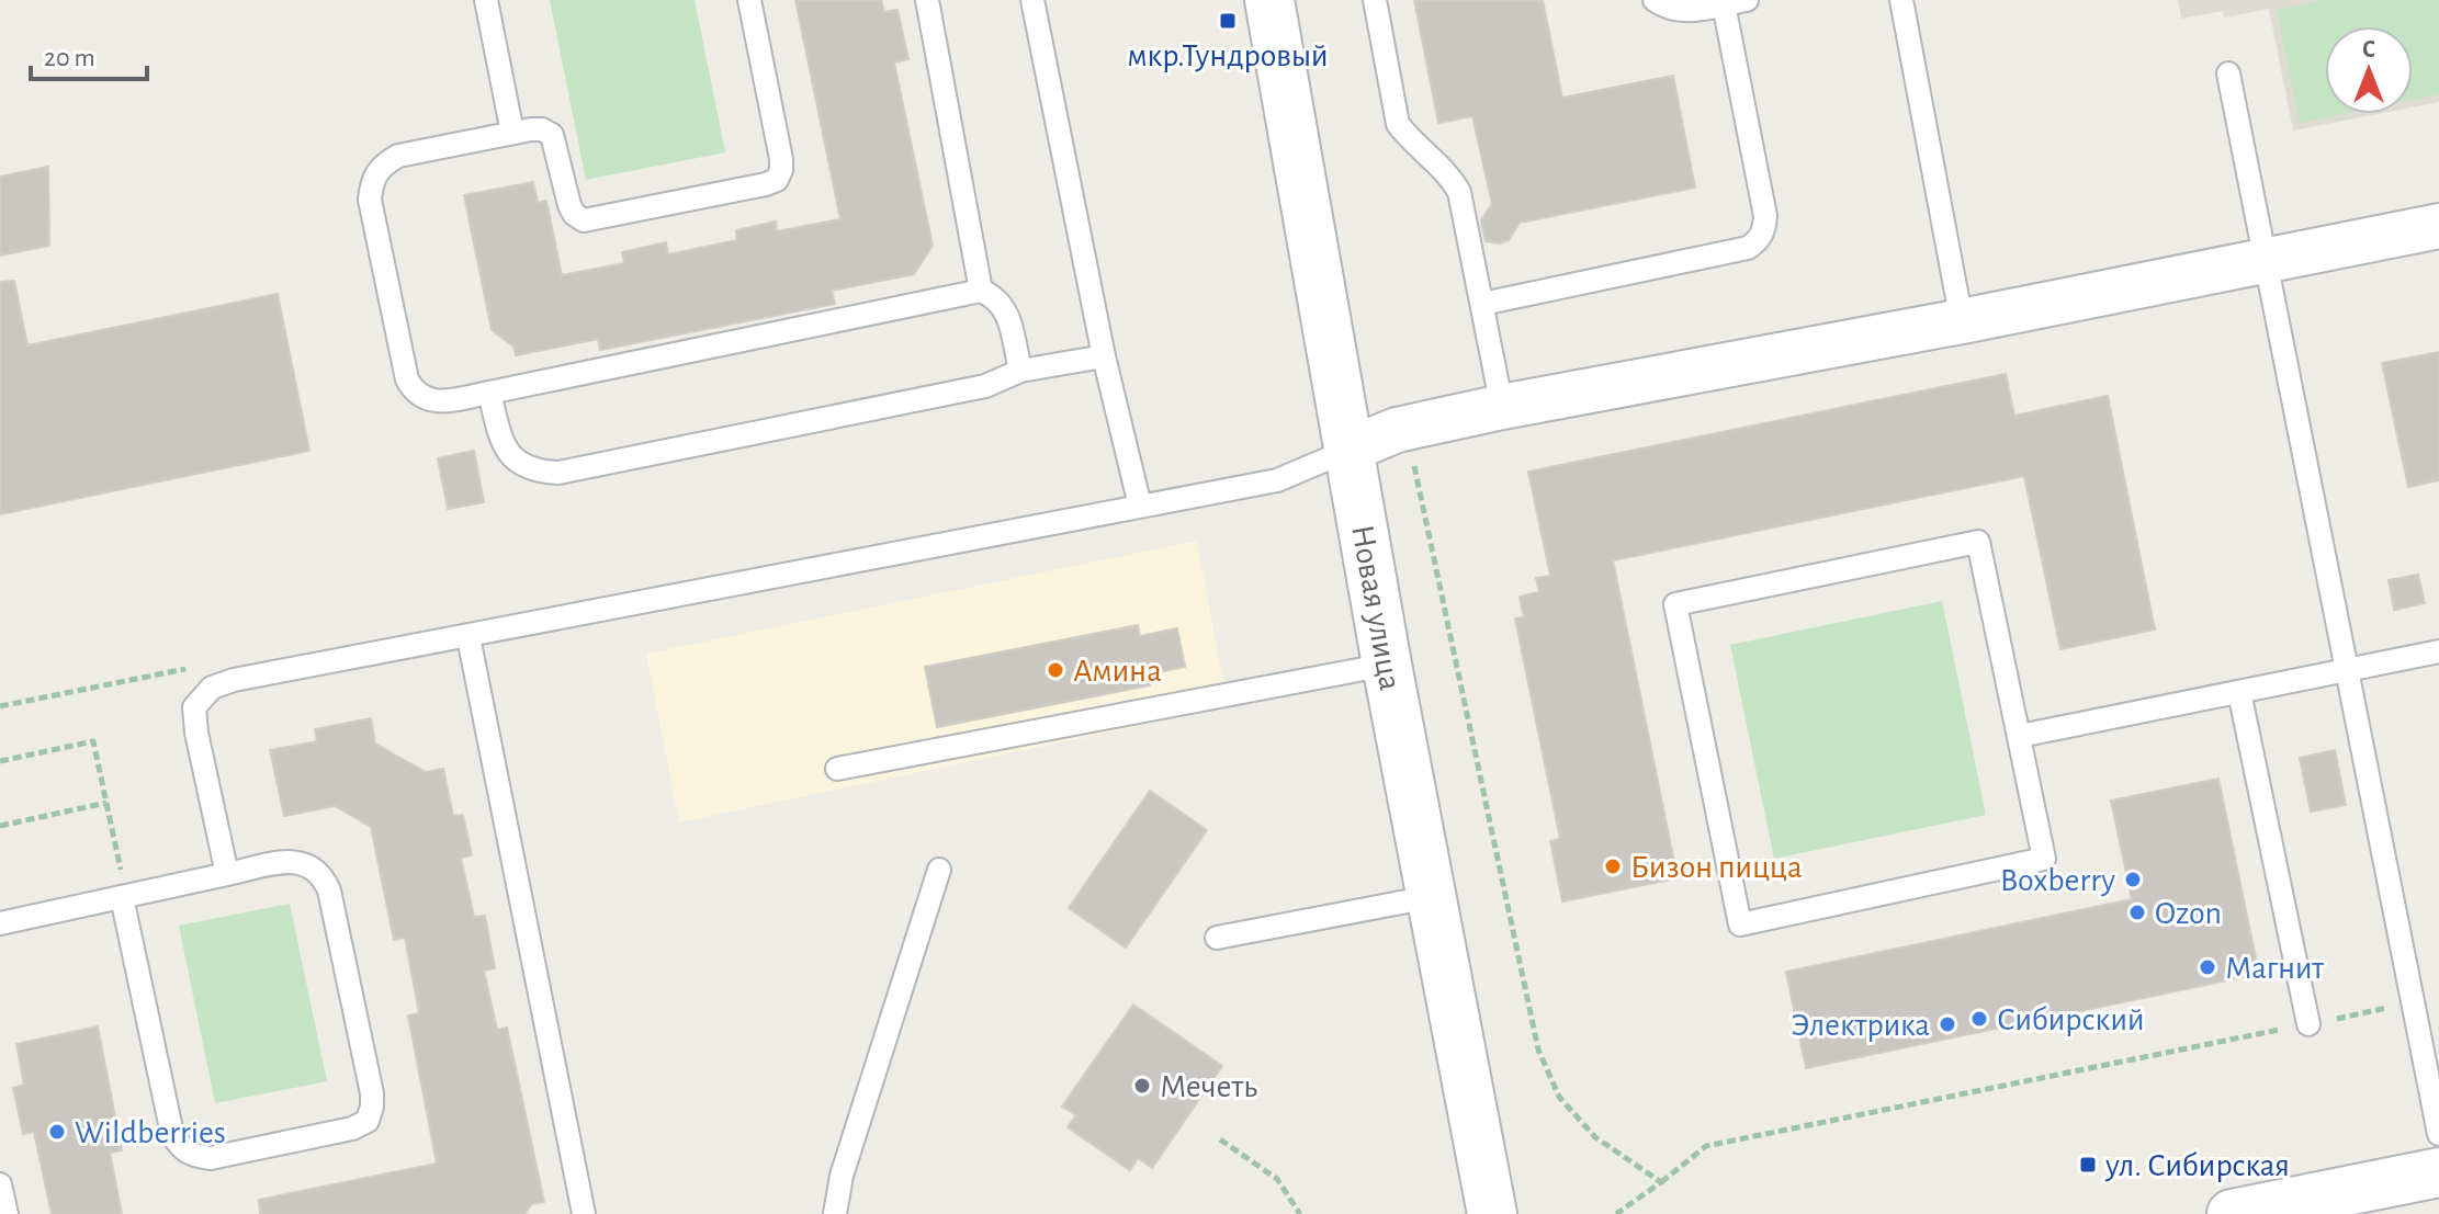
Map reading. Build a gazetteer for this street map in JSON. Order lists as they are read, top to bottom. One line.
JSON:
{"streets":{"main road":["Новая улица"]},"places":{"transit":["мкр.Тундровый","ул. Сибирская"],"other":["Амина","Бизон пицца","Boxberry","Ozon","Магнит","Сибирский","Электрика","Мечеть","Wildberries"]},"scale_bar":"20 m","north":"top"}
